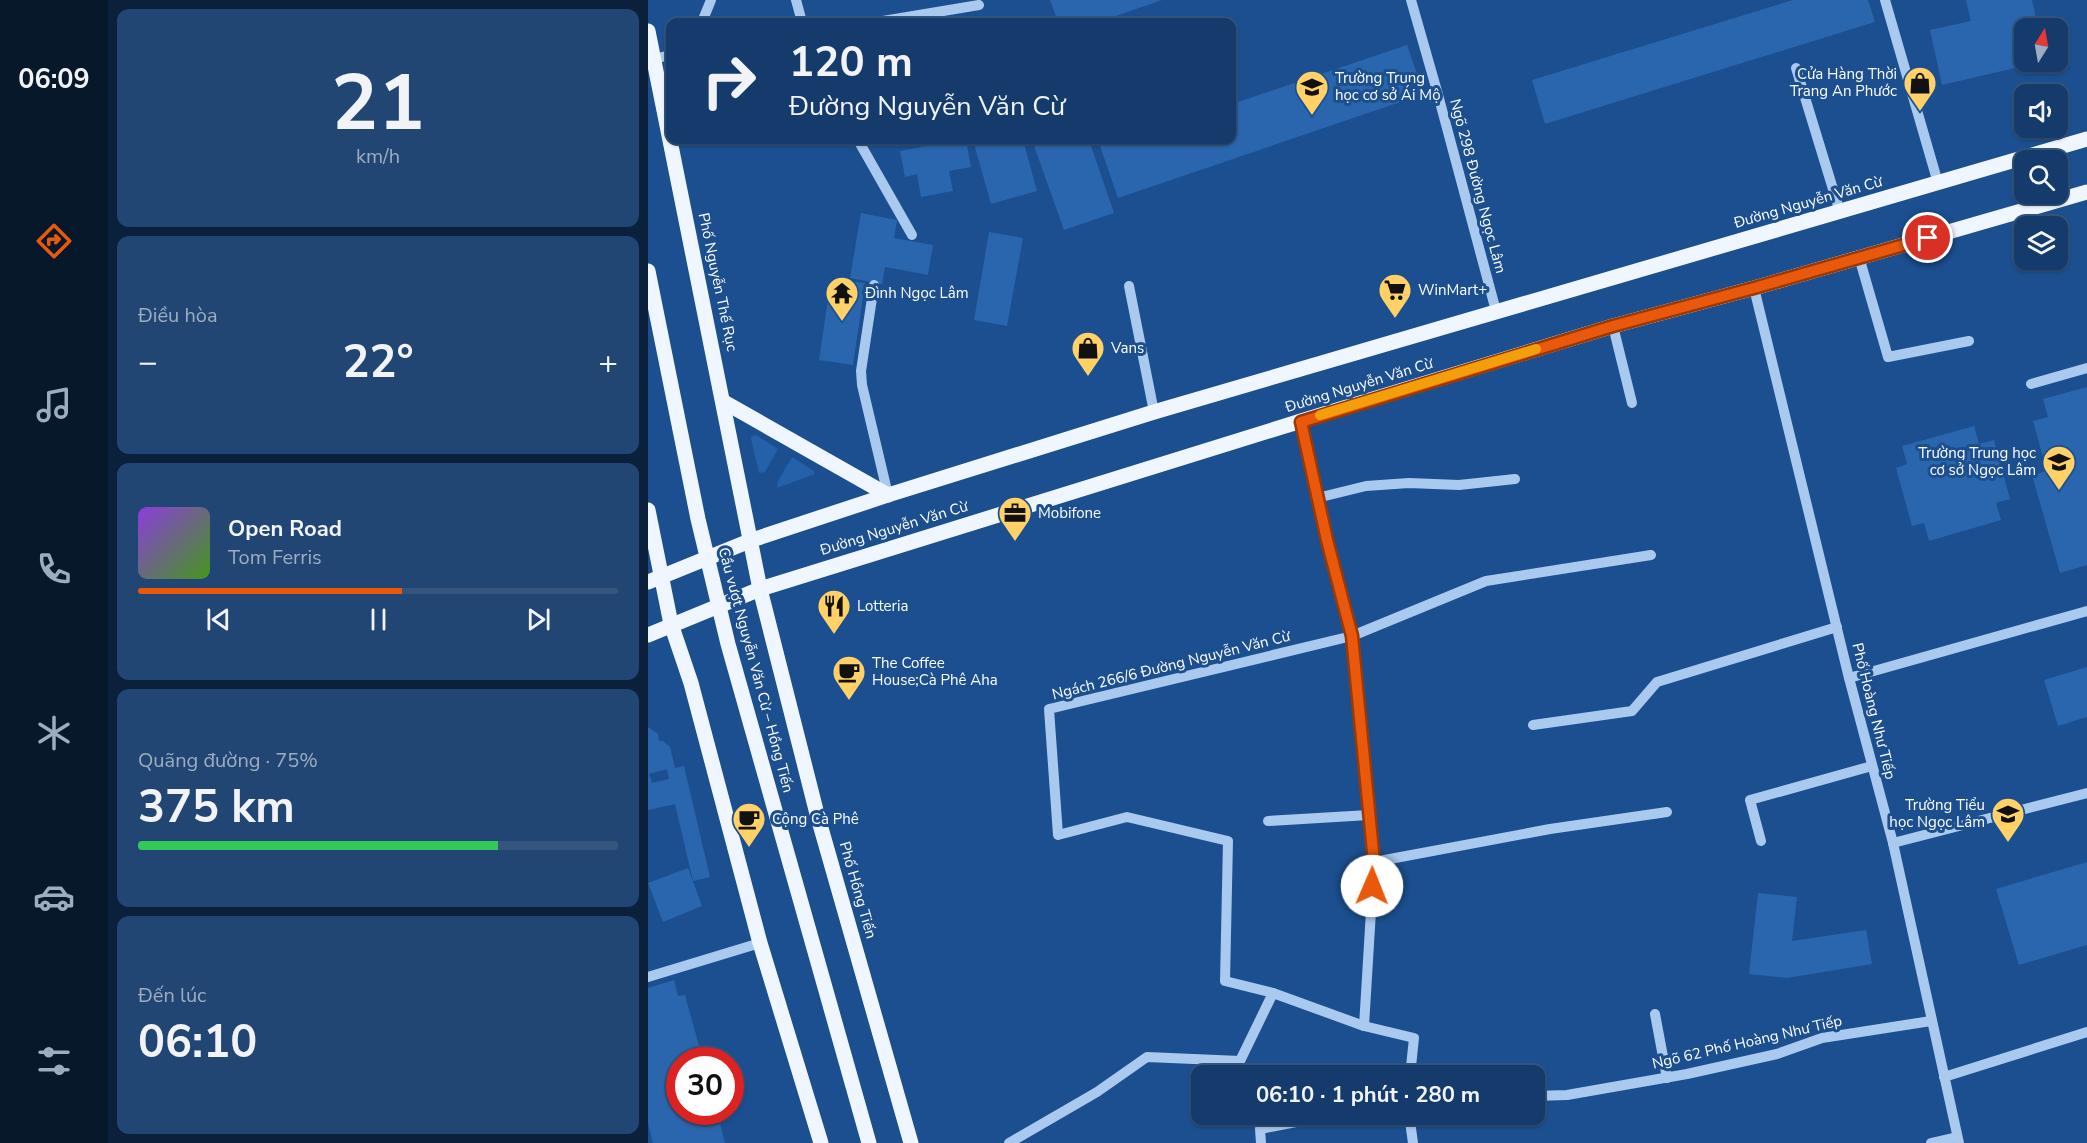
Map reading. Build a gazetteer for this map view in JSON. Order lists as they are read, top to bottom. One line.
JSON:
{"streets":{"main road":["Đường Nguyễn Văn Cừ","Phố Nguyễn Thế Rục","Cầu vượt Nguyễn Văn Cừ – Hồng Tiến","Phố Hồng Tiến"],"street":["Ngõ 298 Đường Ngọc Lâm","Ngách 266/6 Đường Nguyễn Văn Cừ","Phố Hoàng Như Tiếp","Ngõ 62 Phố Hoàng Như Tiếp"]},"crossings":[["Ngõ 298 Đường Ngọc Lâm","Đường Nguyễn Văn Cừ"],["Đường Nguyễn Văn Cừ","Phố Nguyễn Thế Rục"],["Đường Nguyễn Văn Cừ","Phố Hoàng Như Tiếp"],["Đường Nguyễn Văn Cừ","Phố Hồng Tiến"],["Phố Nguyễn Thế Rục","Phố Hồng Tiến"],["Phố Hoàng Như Tiếp","Ngõ 62 Phố Hoàng Như Tiếp"]],"places":{"shop":["Cửa Hàng Thời Trang An Phước","Vans"],"school or university":["Trường Trung học cơ sở Ái Mộ","Trường Trung học cơ sở Ngọc Lâm","Trường Tiểu học Ngọc Lâm"],"supermarket":["WinMart+"],"temple":["Đình Ngọc Lâm"],"office":["Mobifone"],"restaurant":["Lotteria"],"cafe":["The Coffee House;Cà Phê Aha","Cộng Cà Phê"]},"north":"top","page":{"tabs":"06:09","tile":[["21","km/h"],"Điều hòa",["Quãng đường · 75%","375 km"],["Đến lúc","06:10"]],"turn":["120 m","Đường Nguyễn Văn Cừ"],"heat":["−","22°","+"],"song":["Open Road","Tom Ferris"],"limit":"30","trip":"06:10 · 1 phút · 280 m"}}
